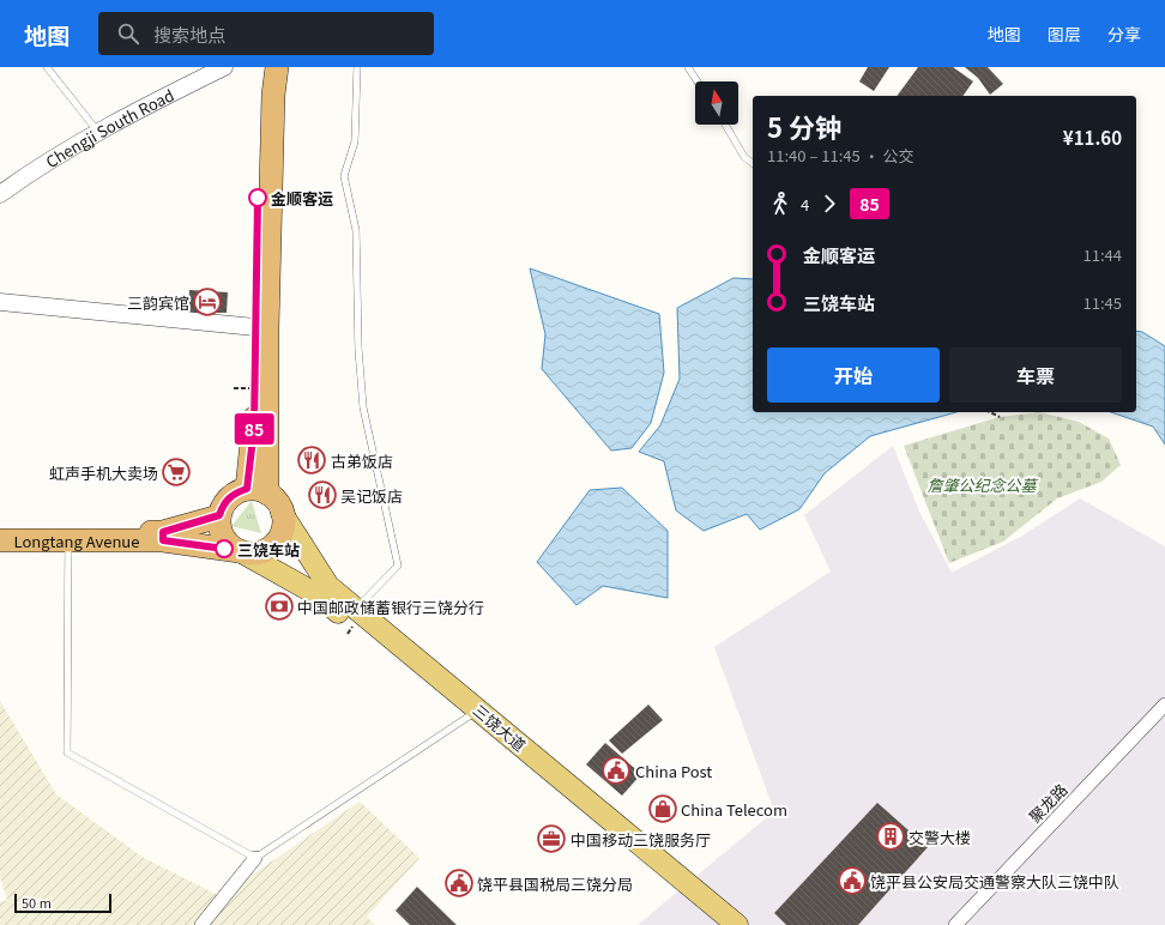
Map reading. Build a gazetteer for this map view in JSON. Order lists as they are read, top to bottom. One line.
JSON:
{"streets":{"highway":["Longtang Avenue"],"main road":["三饶大道"],"street":["Chengji South Road","聚龙路"]},"crossings":[["Longtang Avenue","三饶大道"]],"parks":["詹肇公纪念公墓"],"places":{"other":["金顺客运","三饶车站"],"hotel":["三韵宾馆"],"restaurant":["古弟饭店","吴记饭店"],"supermarket":["虹声手机大卖场"],"bank":["中国邮政储蓄银行三饶分行"],"public building":["China Post","饶平县公安局交通警察大队三饶中队","饶平县国税局三饶分局"],"shop":["China Telecom"],"building":["交警大楼"],"office":["中国移动三饶服务厅"]},"lines":["bus line 85"],"scale_bar":"50 m","north":"top","page":{"header":"地图","search":"搜索地点","nav":["地图","图层","分享"],"on_map":"85","heading":["5 分钟","11:40 – 11:45 · 公交","¥11.60"],"legs":["4","85"],"list":[{"name":"金顺客运","value":"11:44"},{"name":"三饶车站","value":"11:45"}],"buttons":["开始","车票"],"scale":"50 m"}}
